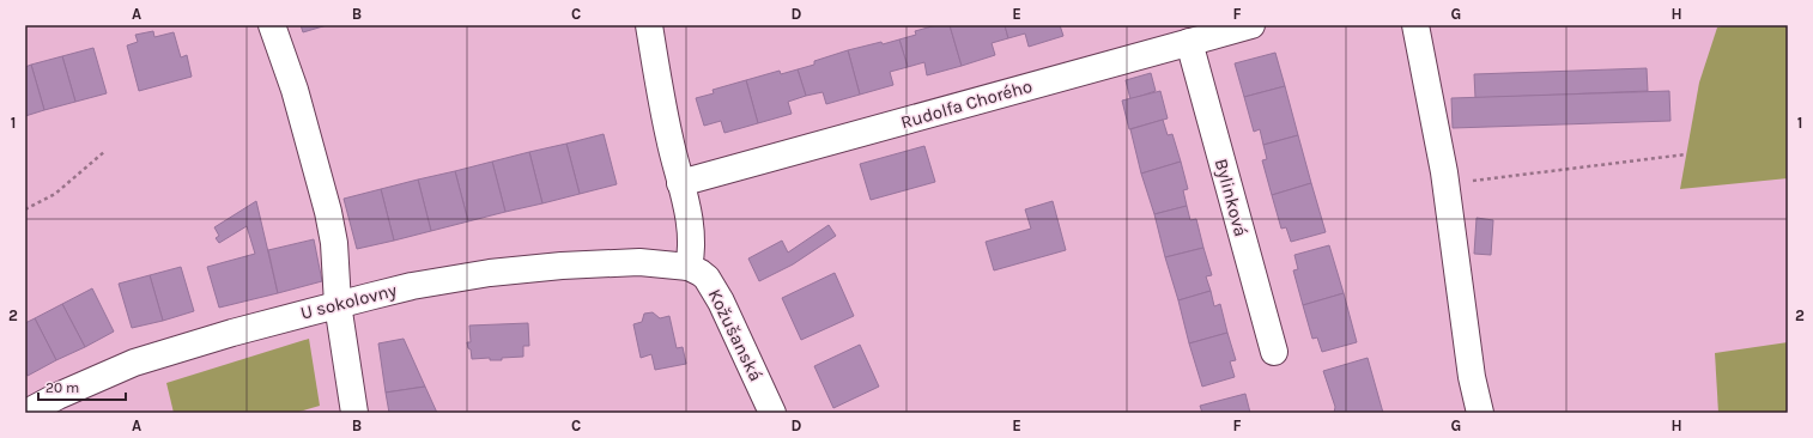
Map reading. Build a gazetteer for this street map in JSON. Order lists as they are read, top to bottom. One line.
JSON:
{"streets":{"street":["Rudolfa Chorého","Bylinková","U sokolovny","Kožušanská"]},"crossings":[["Rudolfa Chorého","Bylinková"],["U sokolovny","Kožušanská"]],"scale_bar":"20 m","grid":{"columns":["A","B","C","D","E","F","G","H"],"rows":["1","2"]}}
